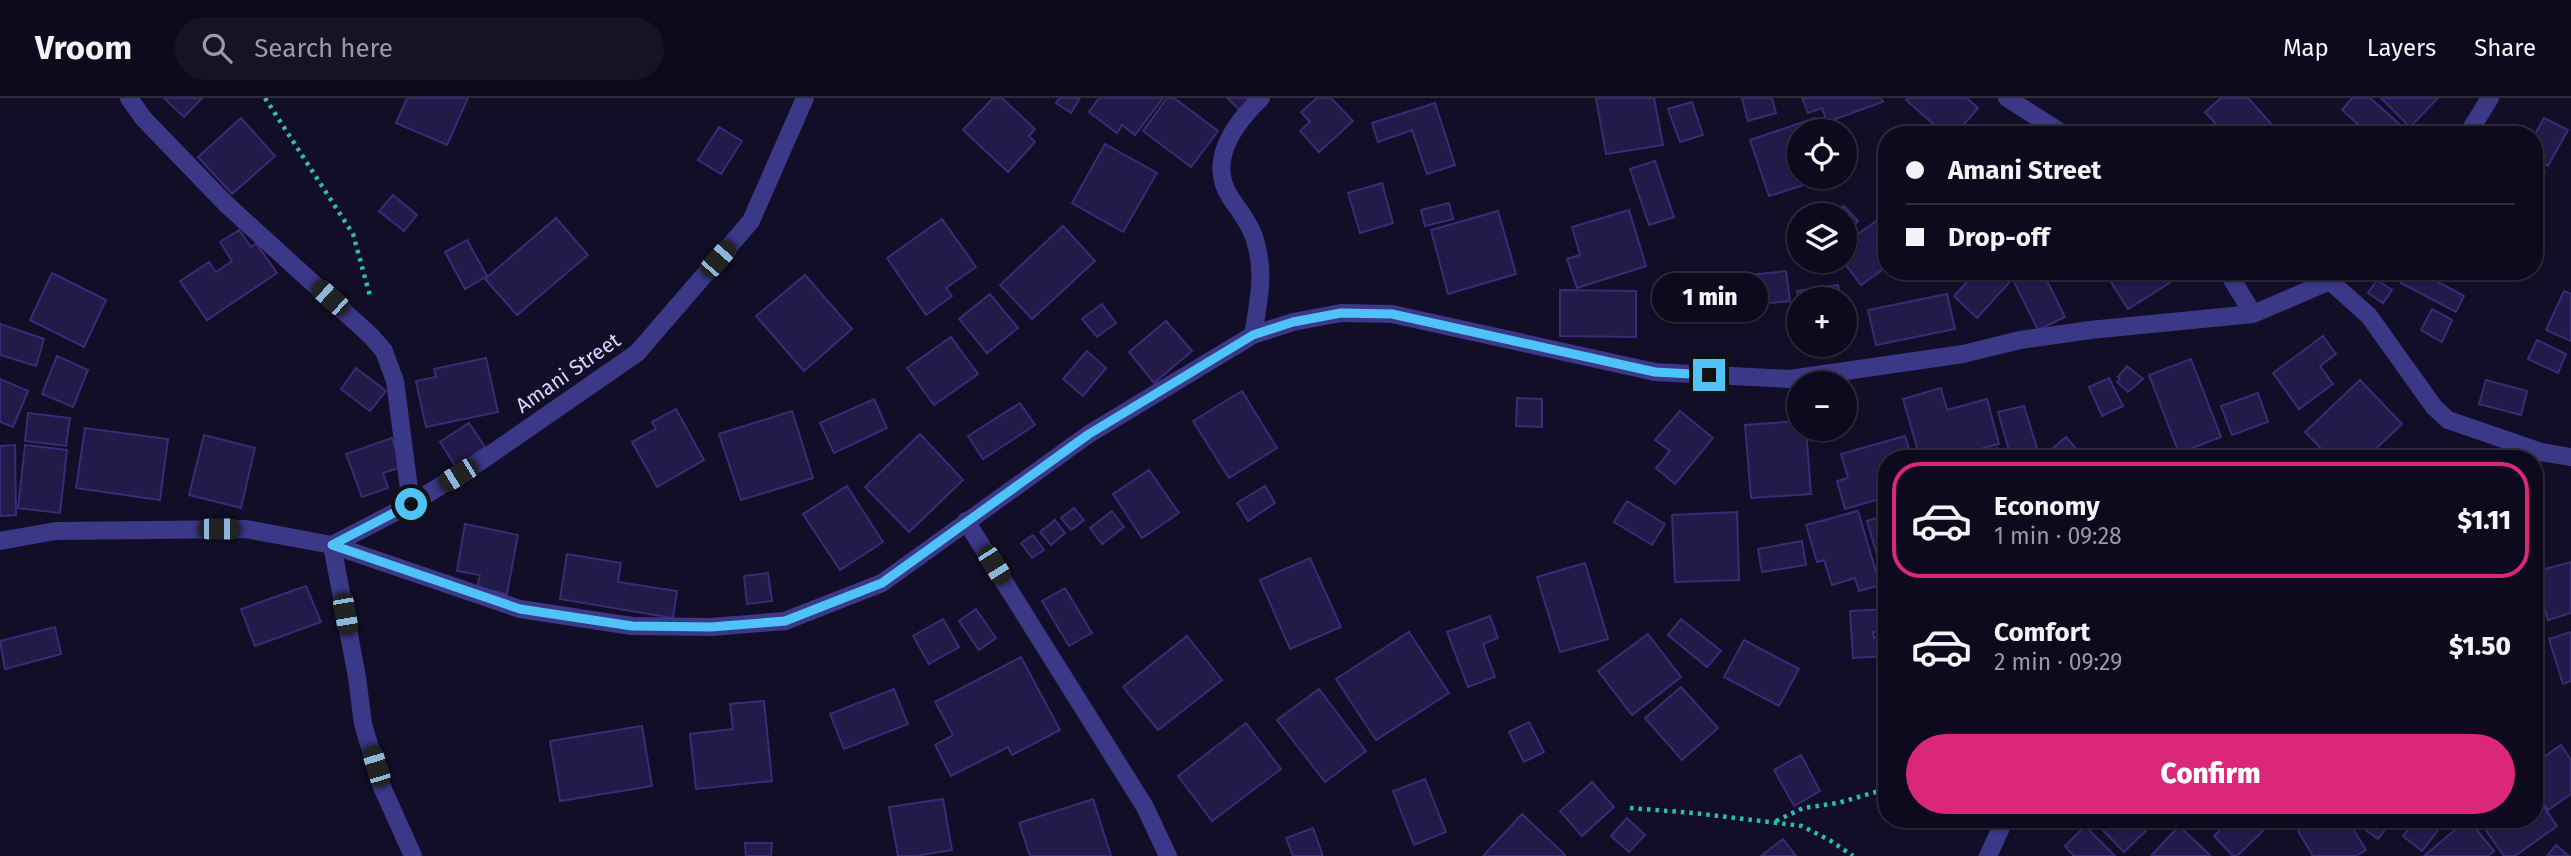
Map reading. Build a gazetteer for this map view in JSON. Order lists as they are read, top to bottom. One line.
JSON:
{"streets":{"street":["Amani Street"]},"page":{"header":"Vroom","search":"Search here","nav":["Map","Layers","Share"],"map_buttons":["+","−"],"banner":["Amani Street","Drop-off"],"bubble":"1 min","list":[{"name":"Economy","note":"1 min · 09:28","value":"$1.11"},{"name":"Comfort","note":"2 min · 09:29","value":"$1.50"}],"buttons":"Confirm"}}
